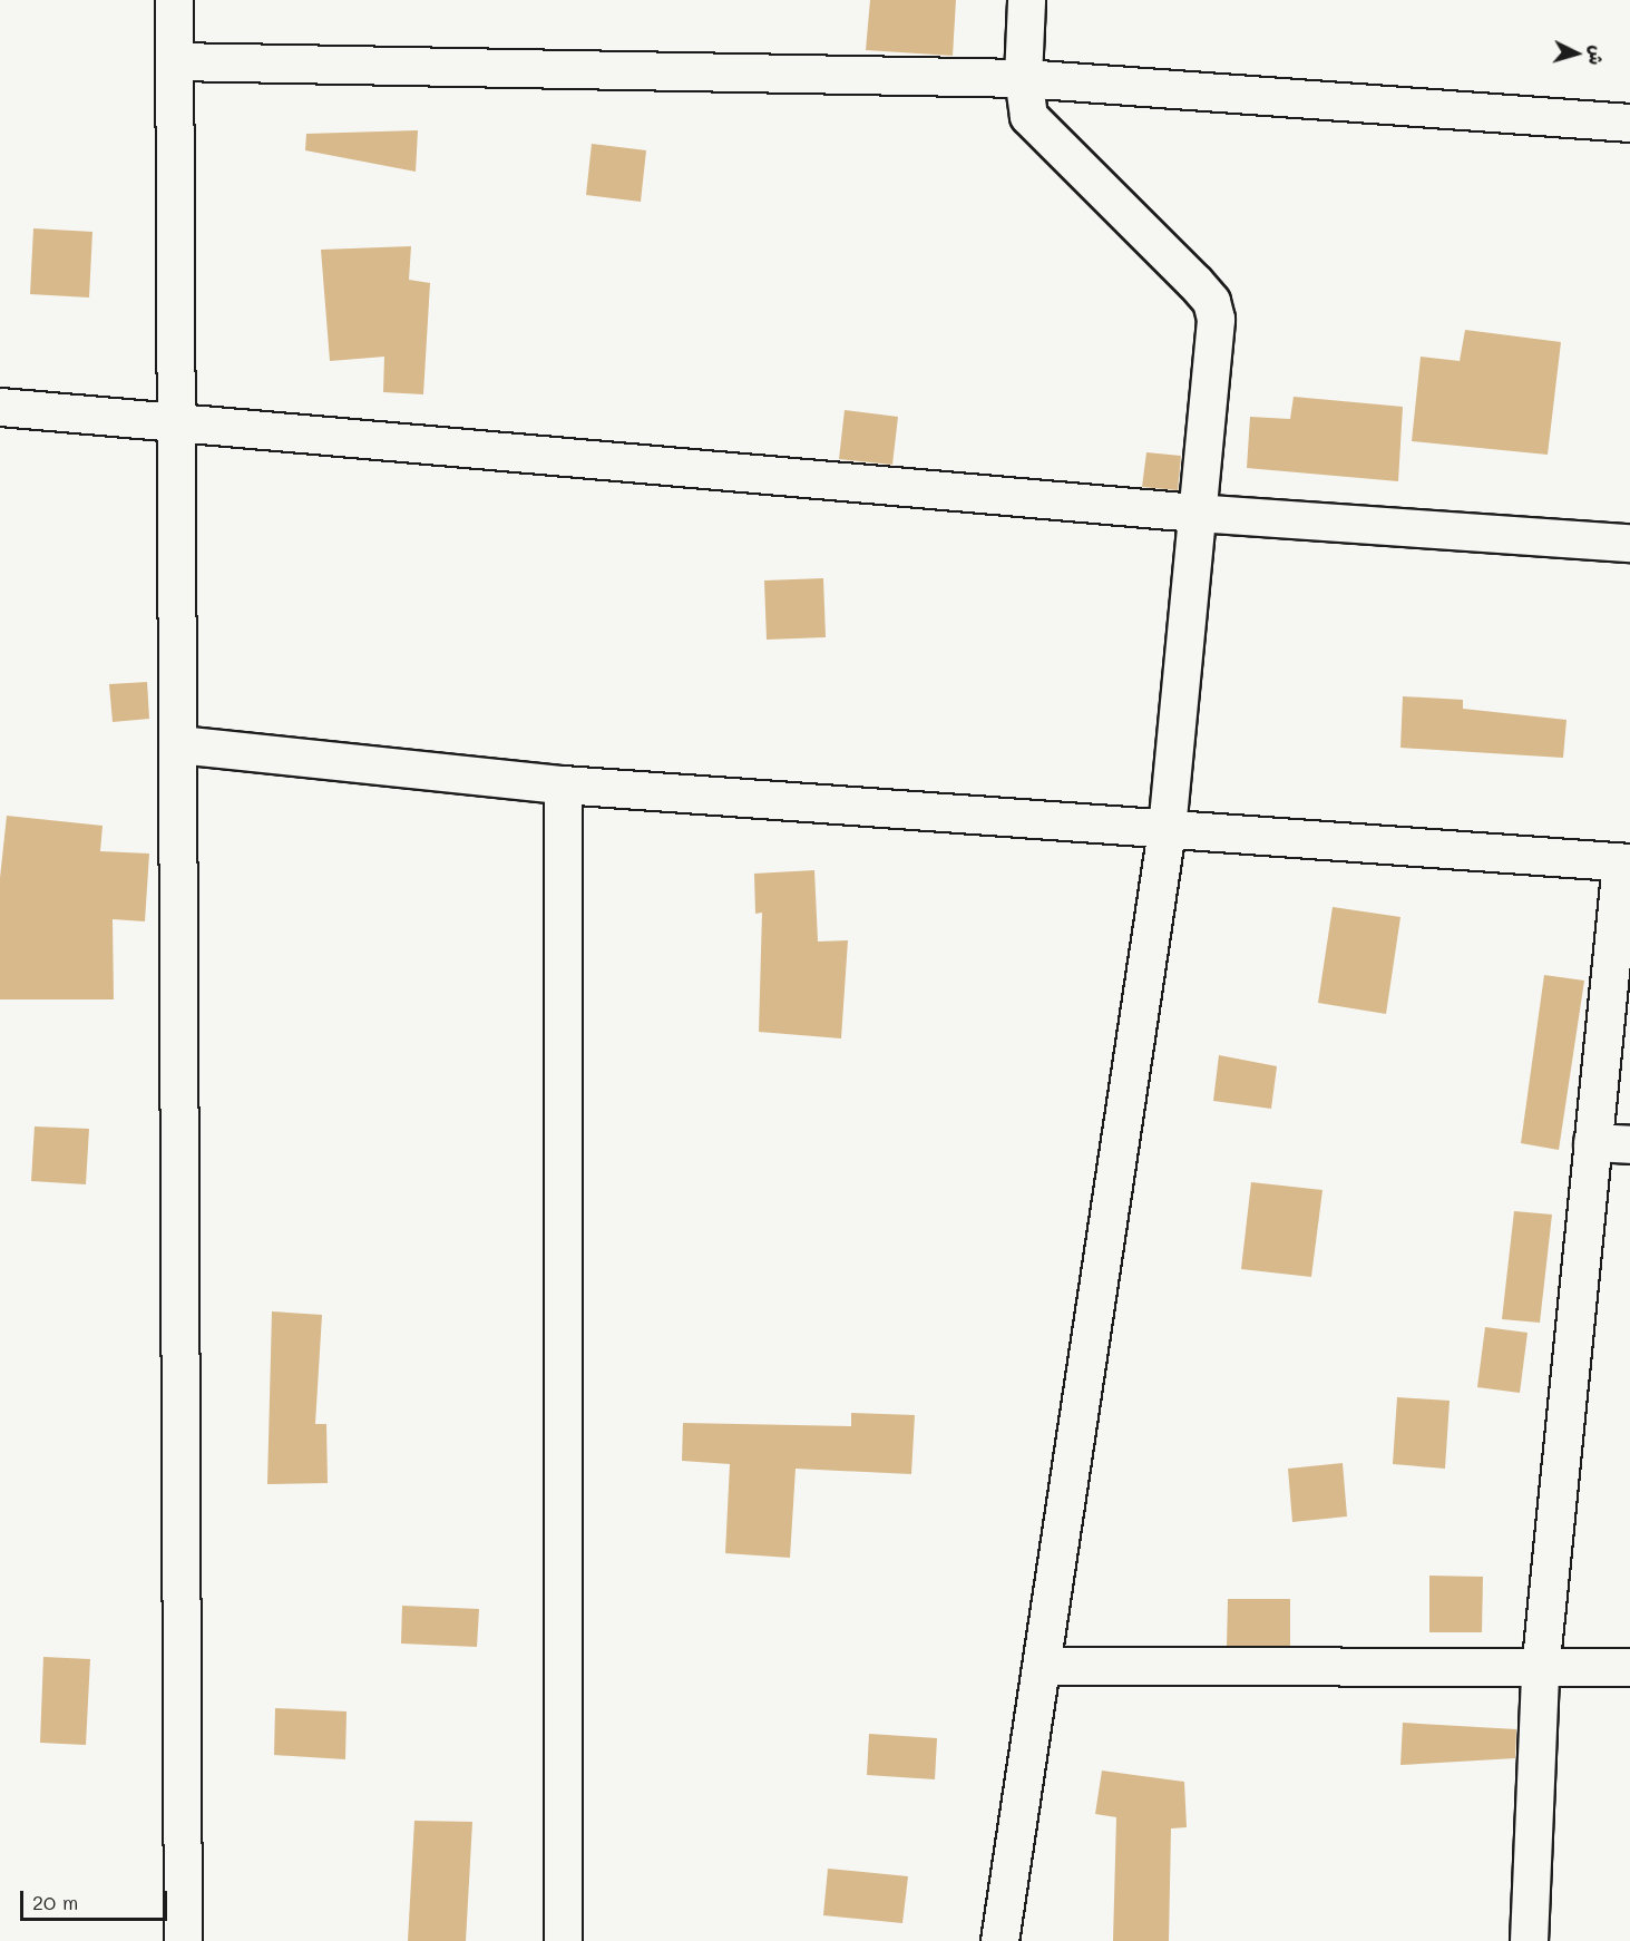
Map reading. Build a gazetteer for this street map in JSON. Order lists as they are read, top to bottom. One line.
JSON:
{"scale_bar":"20 m","north":"right"}
